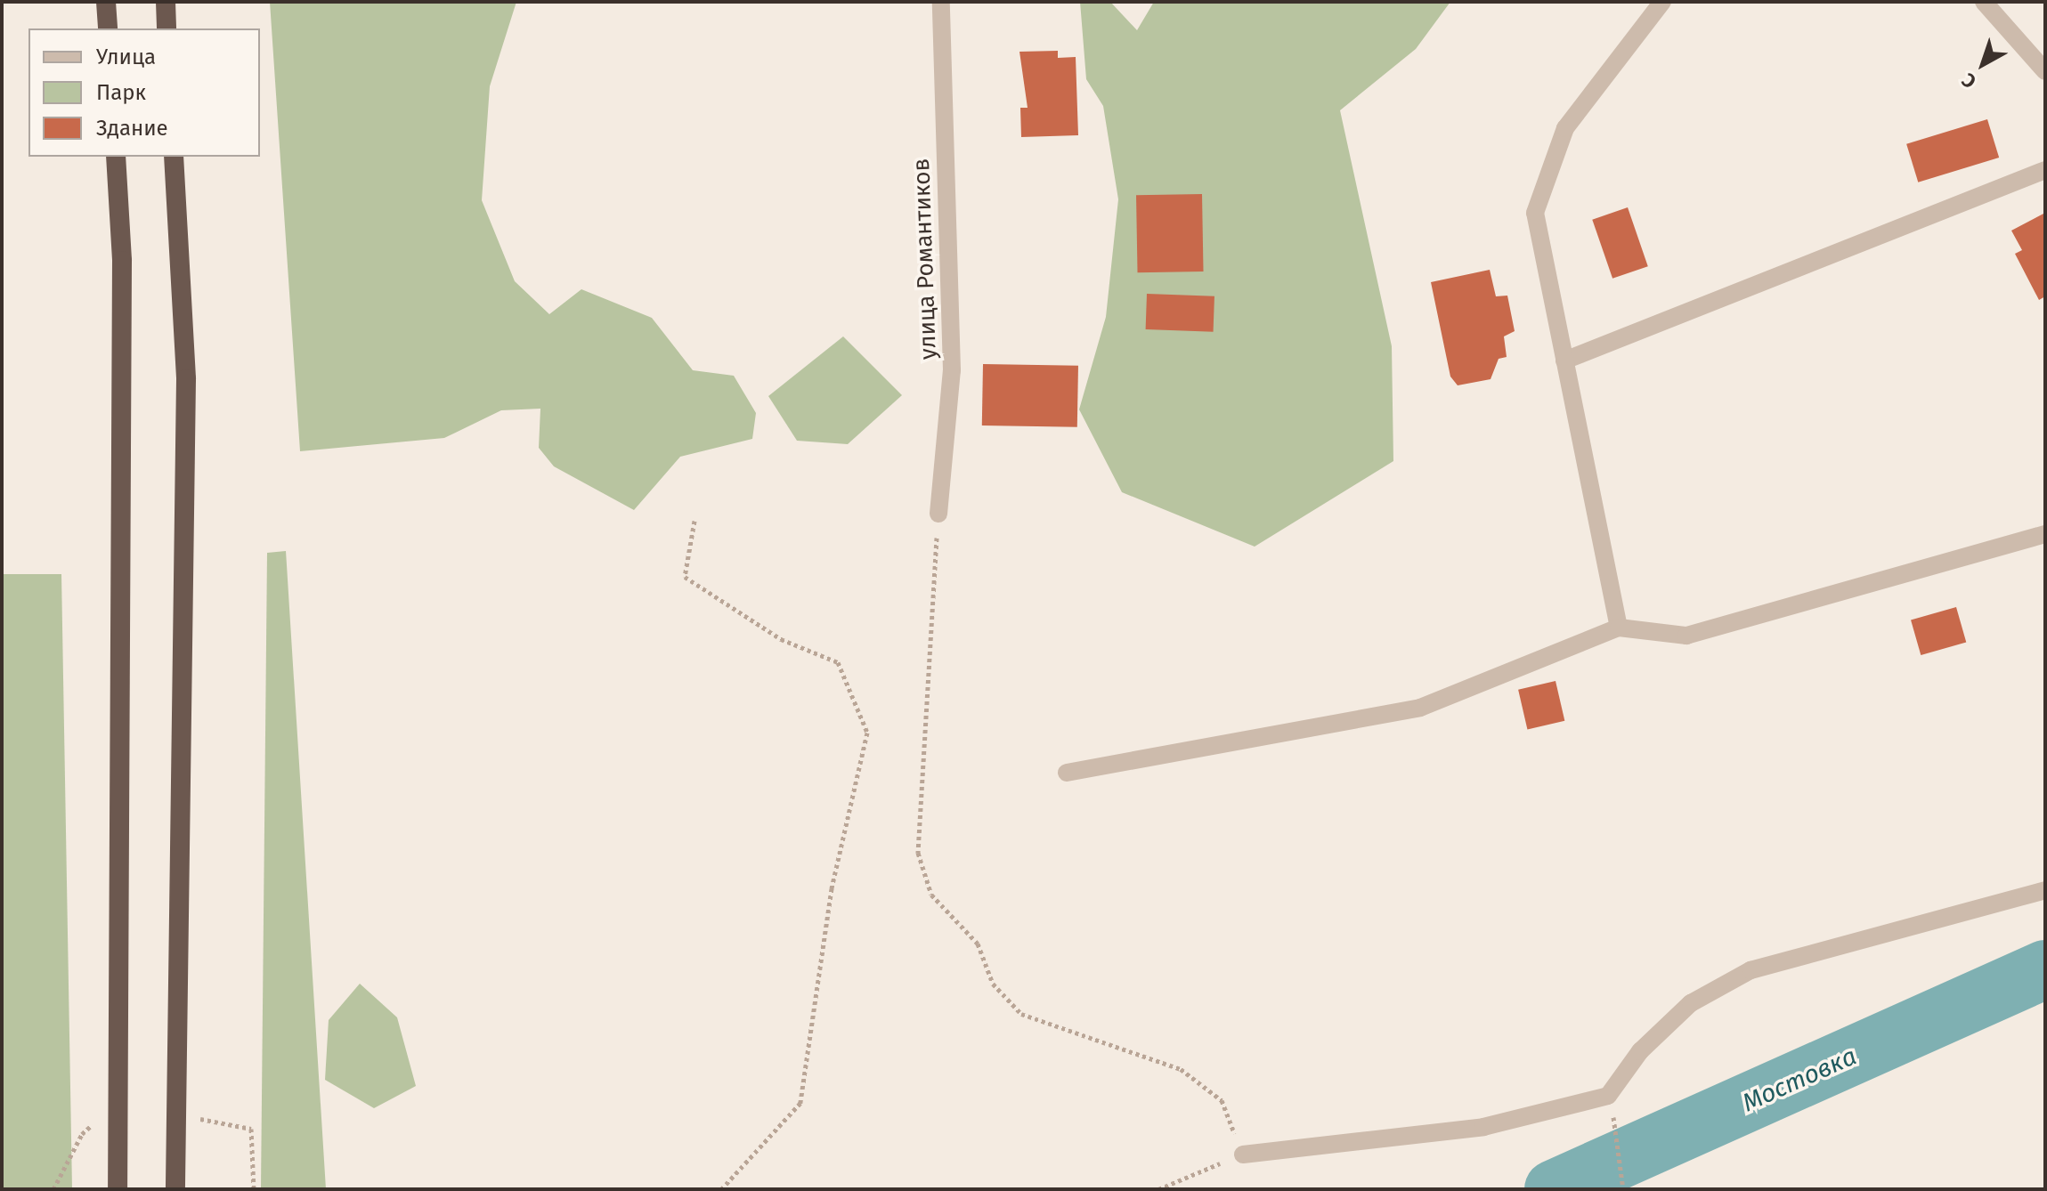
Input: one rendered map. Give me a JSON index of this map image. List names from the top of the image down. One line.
{"streets":{"street":["улица Романтиков"]},"water":["Мостовка"],"legend":["Улица","Парк","Здание"],"north":"bottom left"}
